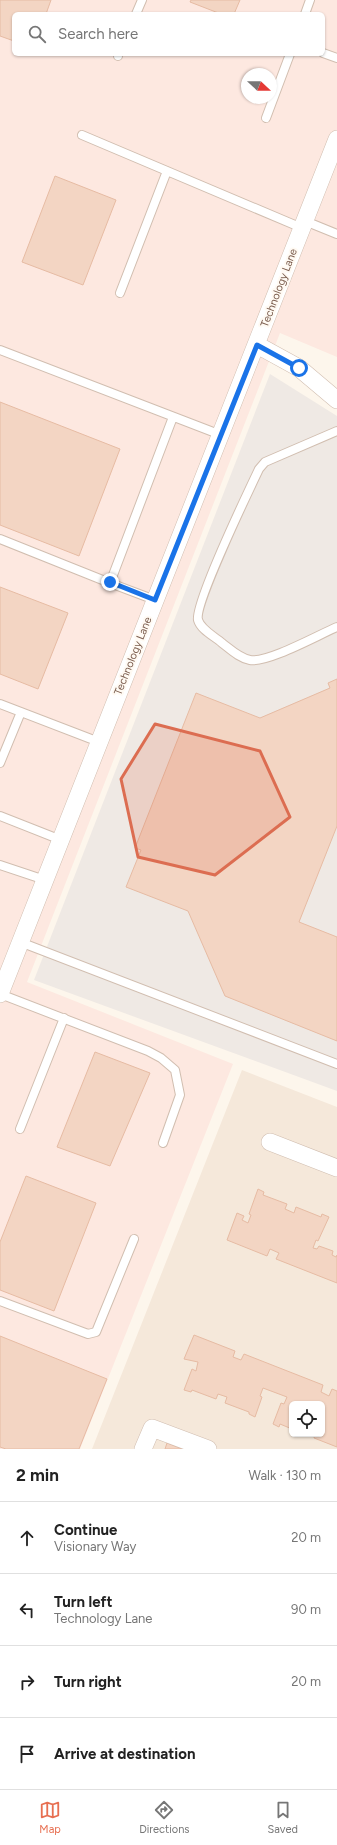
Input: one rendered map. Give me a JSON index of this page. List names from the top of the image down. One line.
{"streets":{"street":["Technology Lane"]},"north":"right","page":{"search":"Search here","heading":["2 min","Walk · 130 m"],"list":[["Continue","Visionary Way","20 m"],["Turn left","Technology Lane","90 m"],["Turn right","20 m"],"Arrive at destination"],"nav":["Map","Directions","Saved"]}}
